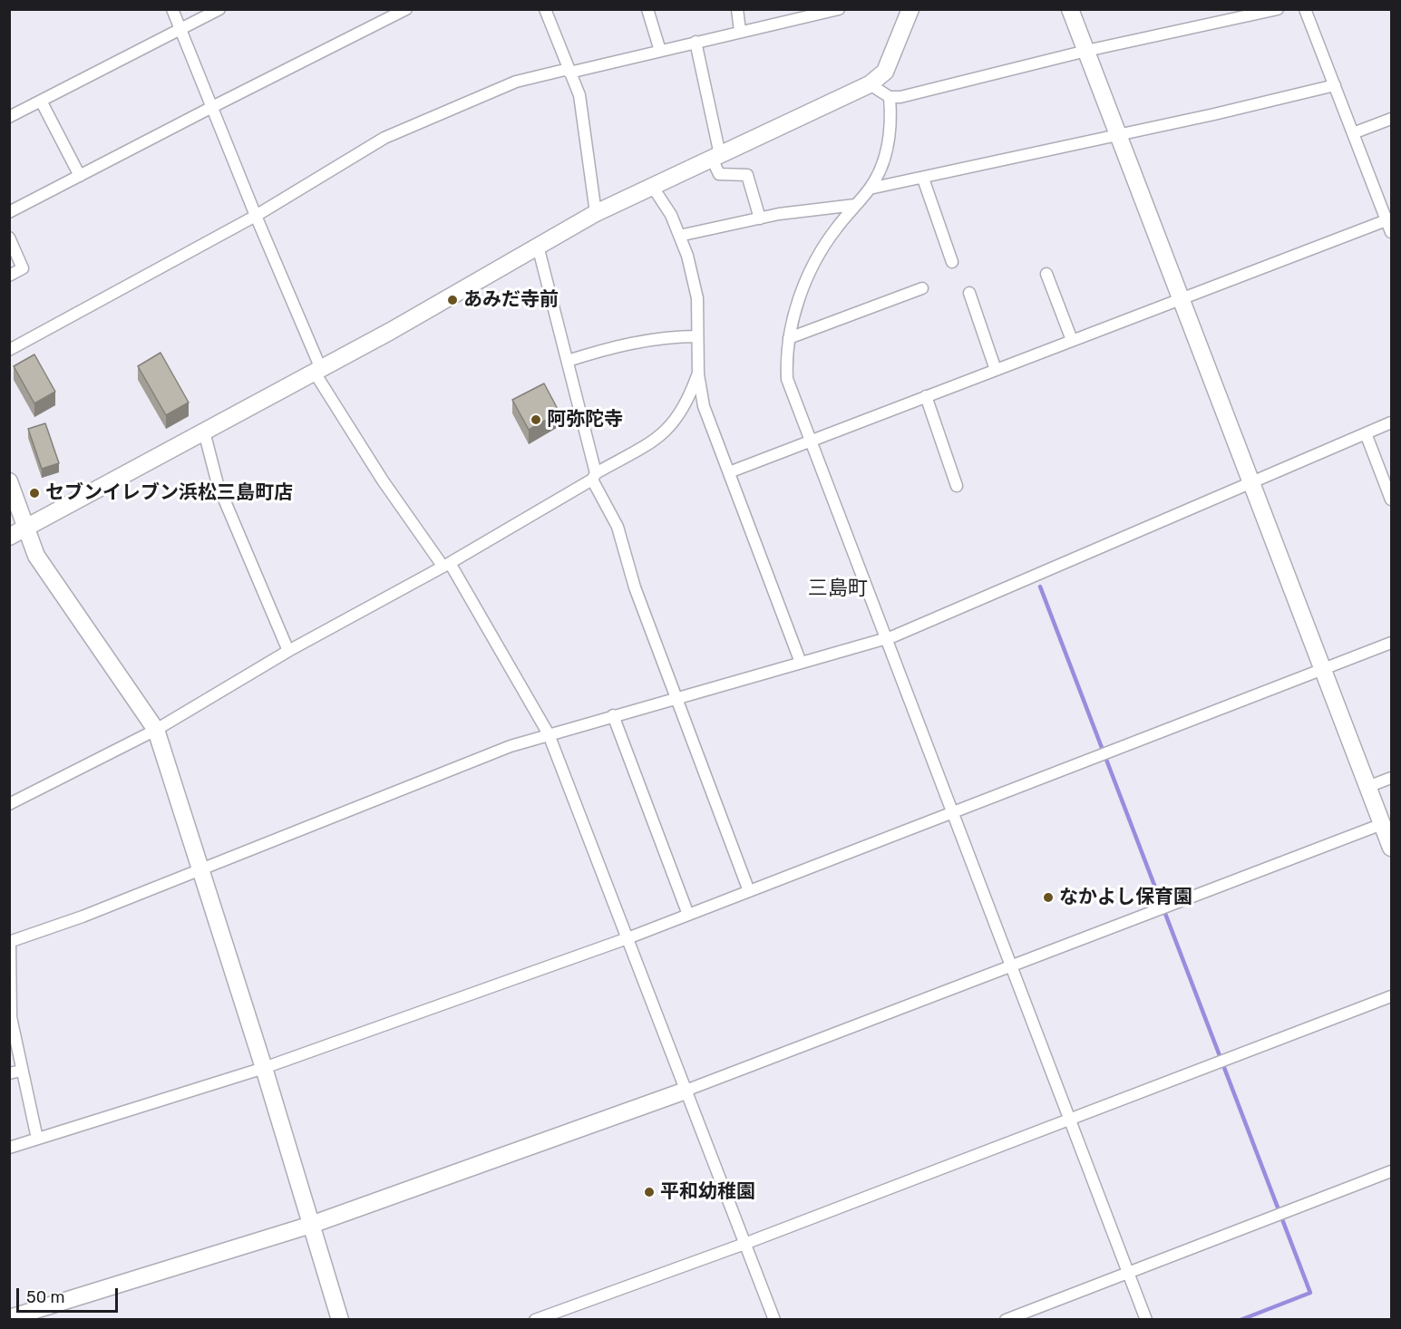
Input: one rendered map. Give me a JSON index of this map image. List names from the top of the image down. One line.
{"districts":["三島町"],"places":["あみだ寺前","阿弥陀寺","セブンイレブン浜松三島町店","なかよし保育園","平和幼稚園"],"scale_bar":"50 m"}
